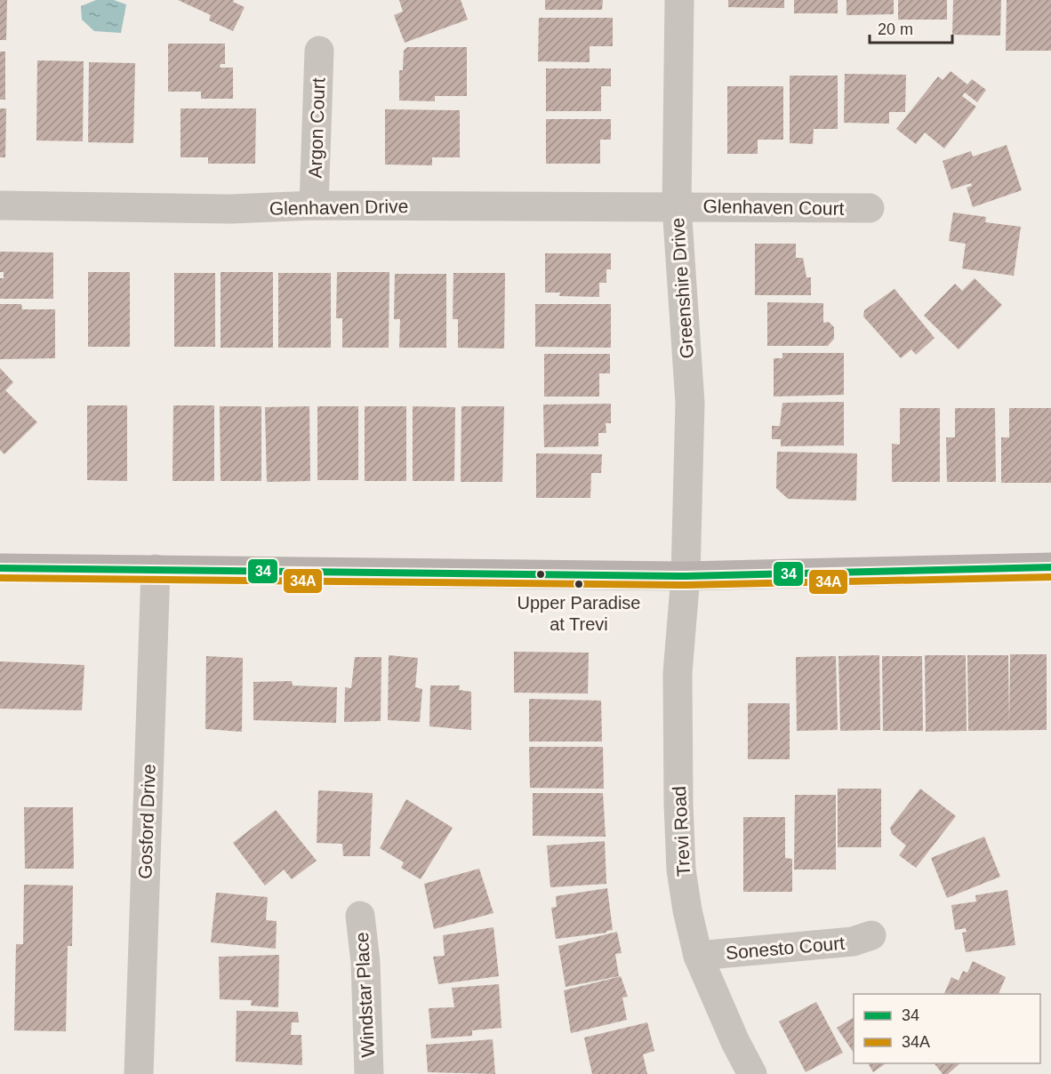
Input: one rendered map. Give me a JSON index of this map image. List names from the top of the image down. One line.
{"streets":{"street":["Argon Court","Glenhaven Drive","Glenhaven Court","Greenshire Drive","Gosford Drive","Trevi Road","Sonesto Court","Windstar Place"]},"crossings":[["Argon Court","Glenhaven Drive"],["Glenhaven Drive","Glenhaven Court"],["Glenhaven Drive","Greenshire Drive"],["Glenhaven Court","Greenshire Drive"],["Greenshire Drive","Trevi Road"],["Trevi Road","Sonesto Court"]],"places":["Upper Paradise at Trevi"],"lines":["transit line 34","transit line 34A"],"legend":["34","34A"],"scale_bar":"20 m"}
